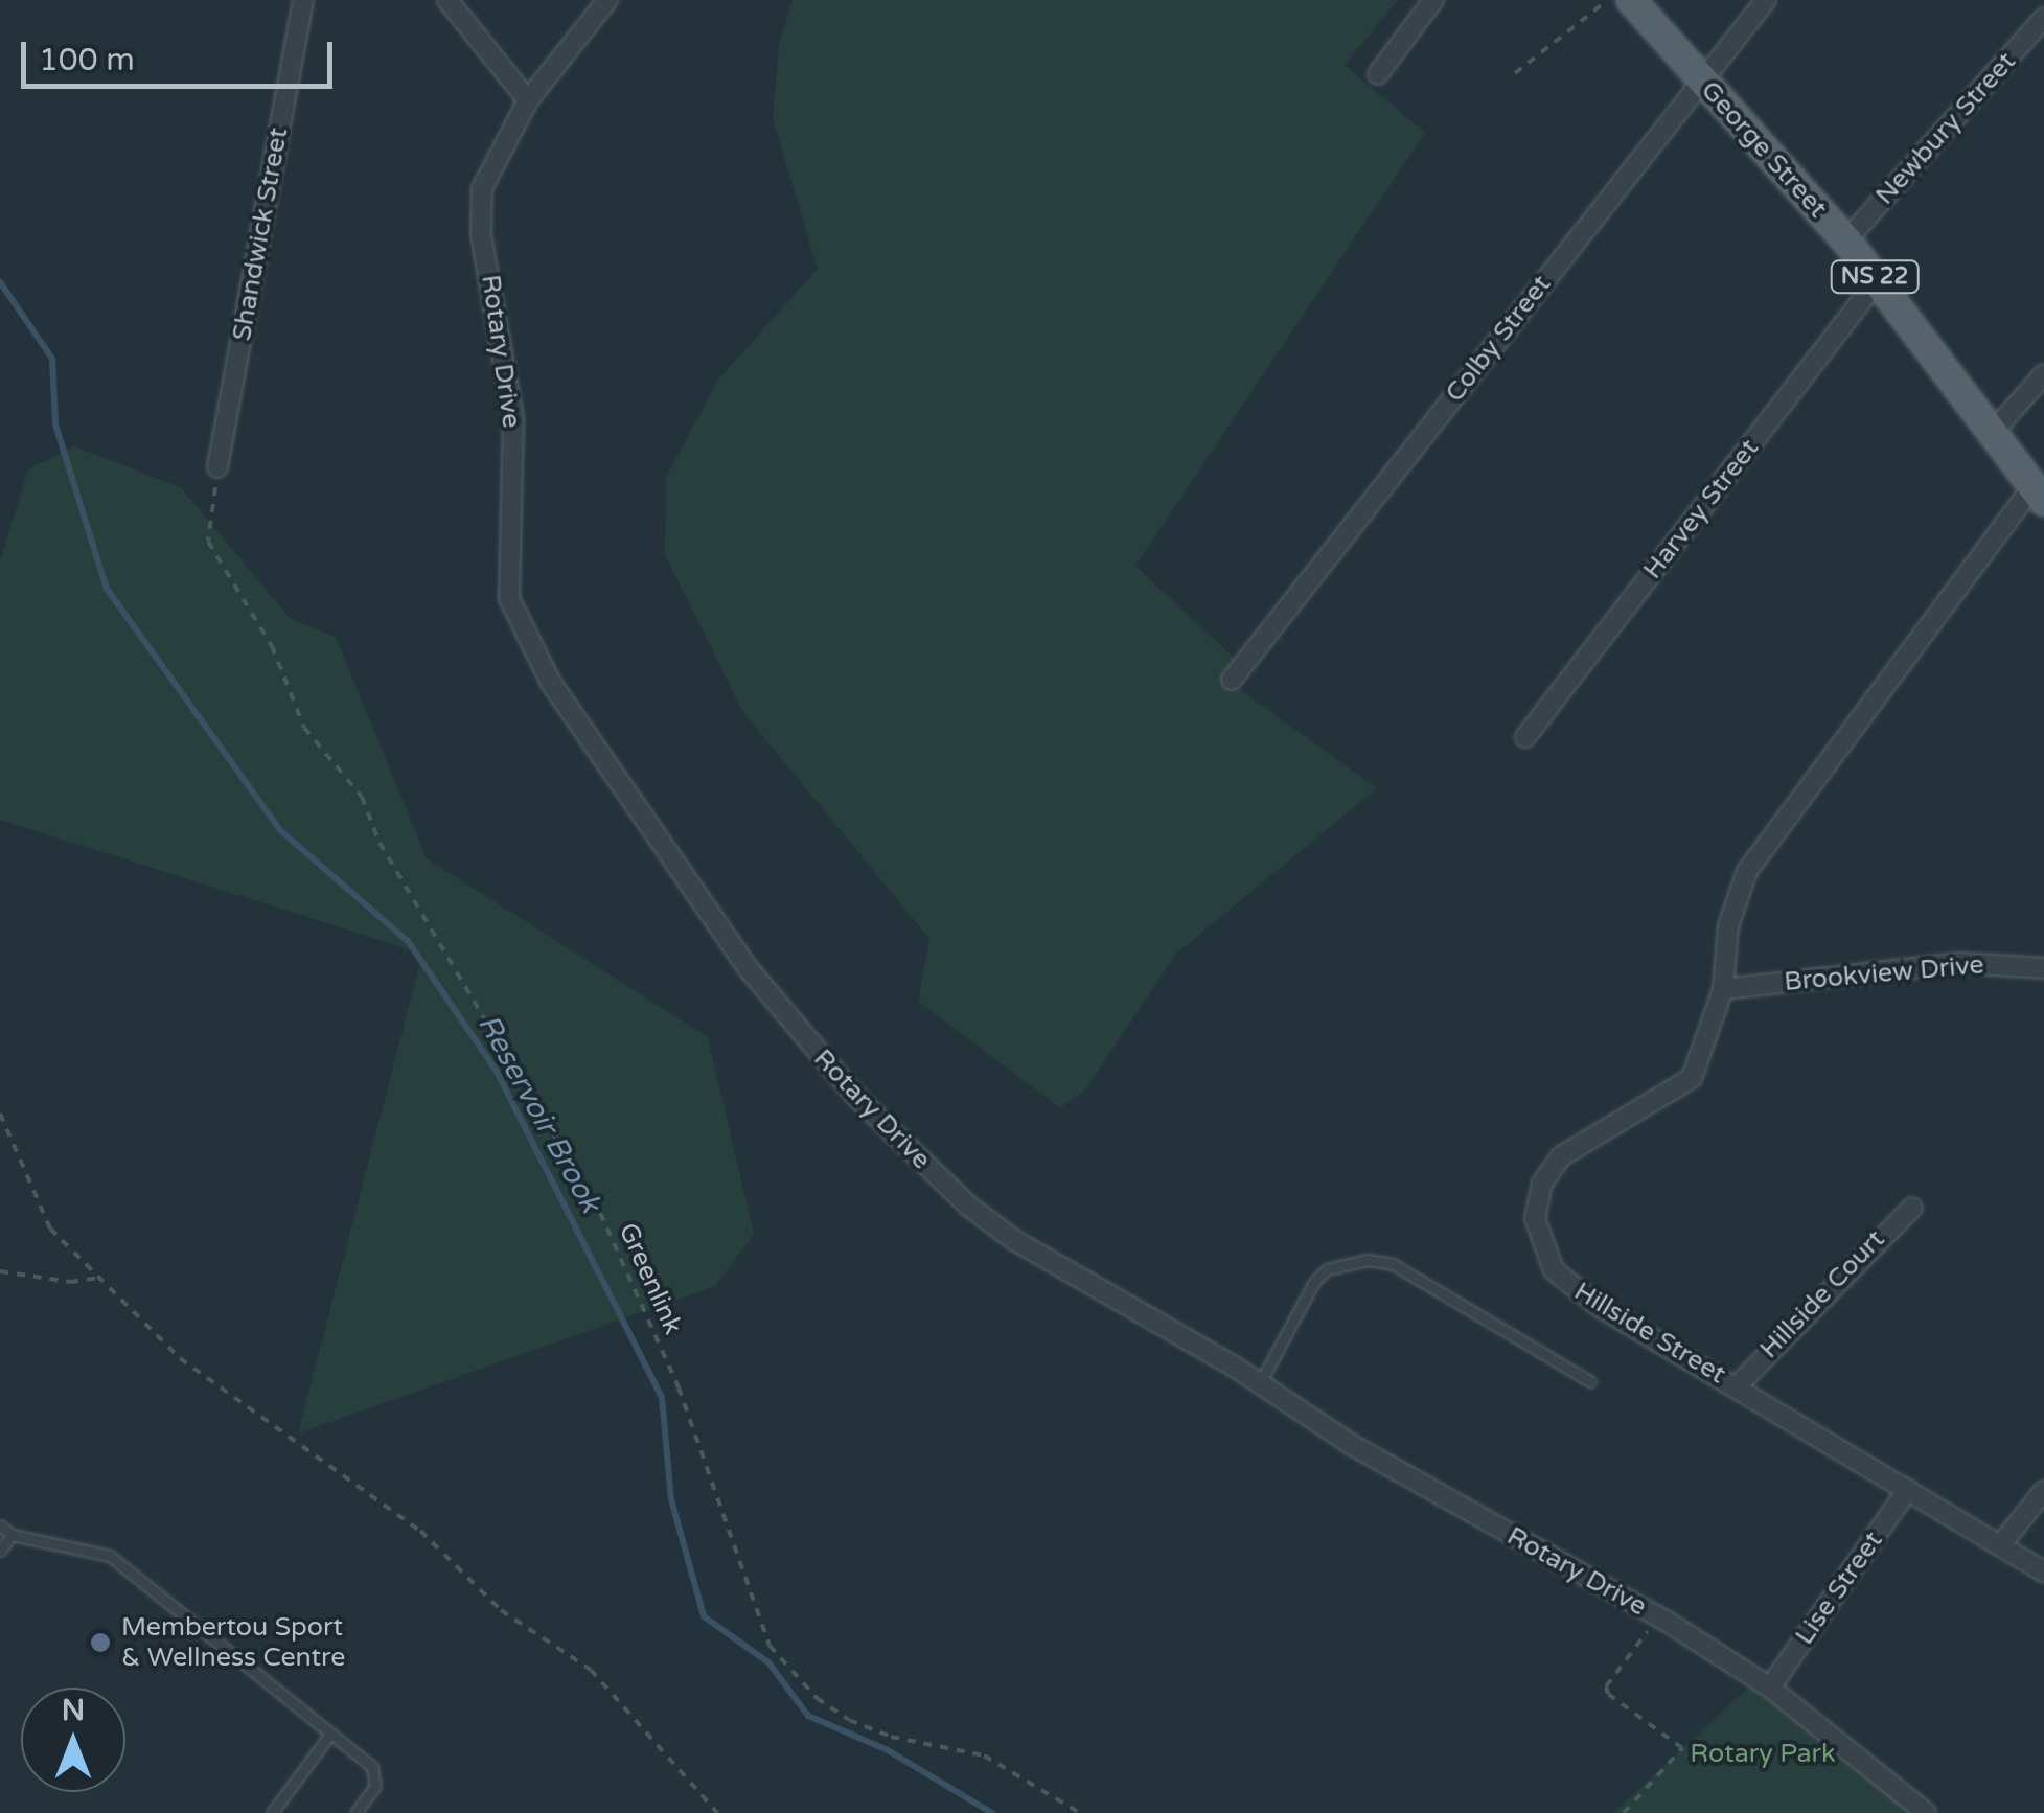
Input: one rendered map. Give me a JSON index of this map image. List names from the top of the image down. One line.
{"streets":{"main road":["George Street","NS 22"],"street":["Newbury Street","Shandwick Street","Colby Street","Rotary Drive","Harvey Street","Brookview Drive","Hillside Court","Hillside Street","Lise Street"],"path":["Greenlink"]},"crossings":[["Newbury Street","George Street"],["George Street","Colby Street"],["George Street","Harvey Street"],["George Street","Hillside Street"],["Shandwick Street","Greenlink"],["Rotary Drive","Lise Street"],["Brookview Drive","Hillside Street"],["Hillside Court","Hillside Street"],["Hillside Street","Lise Street"]],"water":["Reservoir Brook"],"parks":["Rotary Park"],"places":["Membertou Sport & Wellness Centre"],"scale_bar":"100 m","north":"top"}
